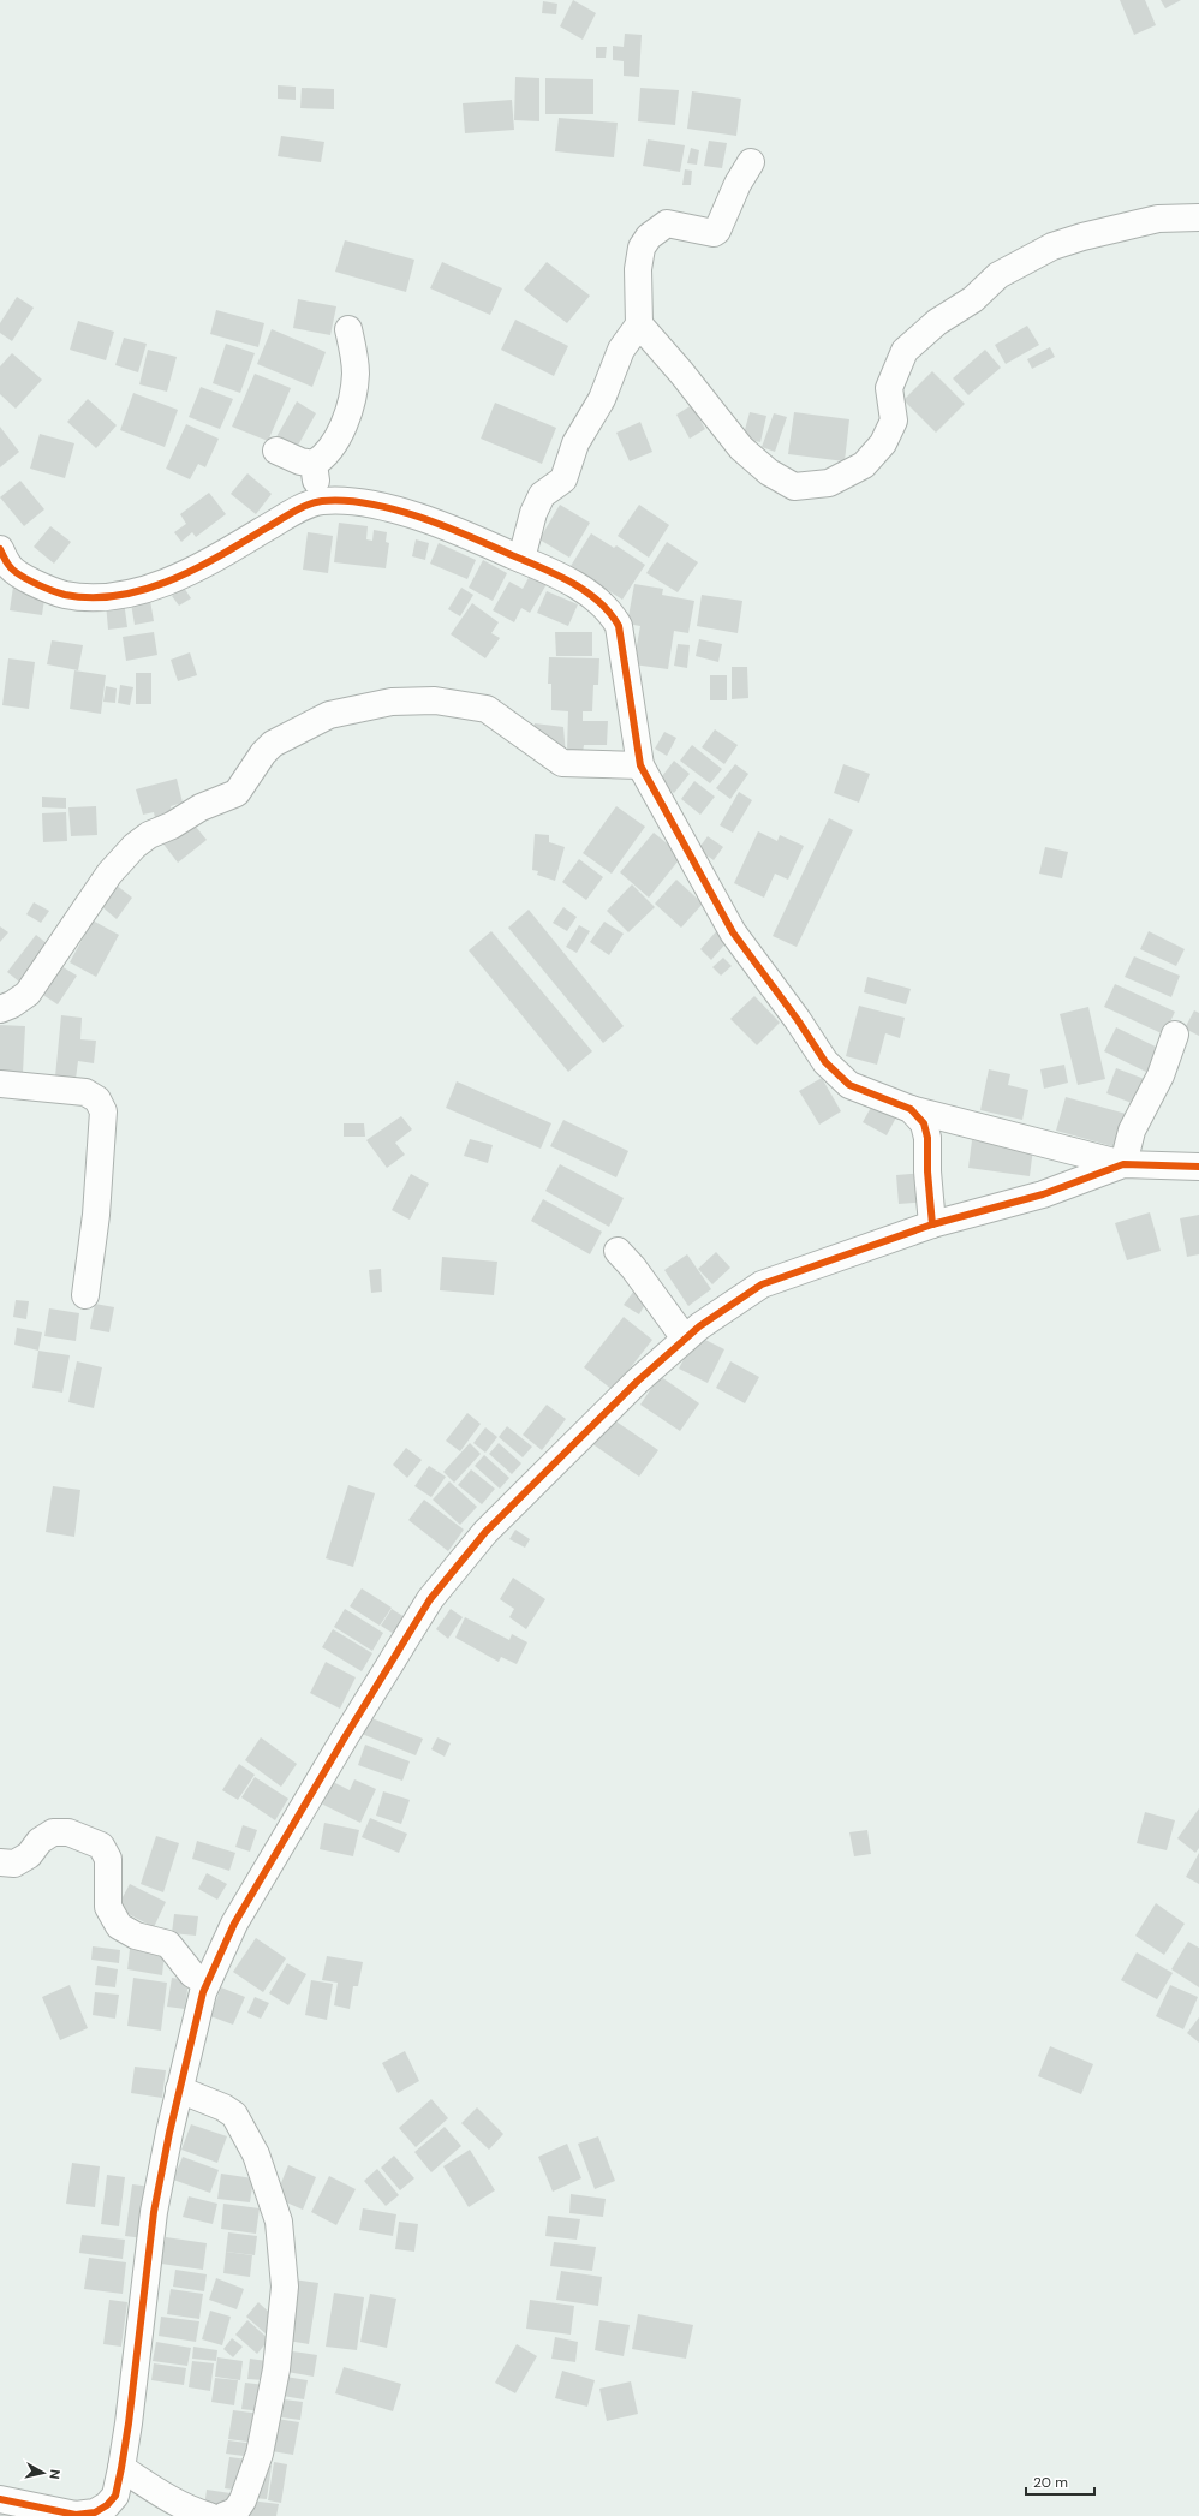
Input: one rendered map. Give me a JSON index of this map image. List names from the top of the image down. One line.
{"scale_bar":"20 m","north":"right"}
